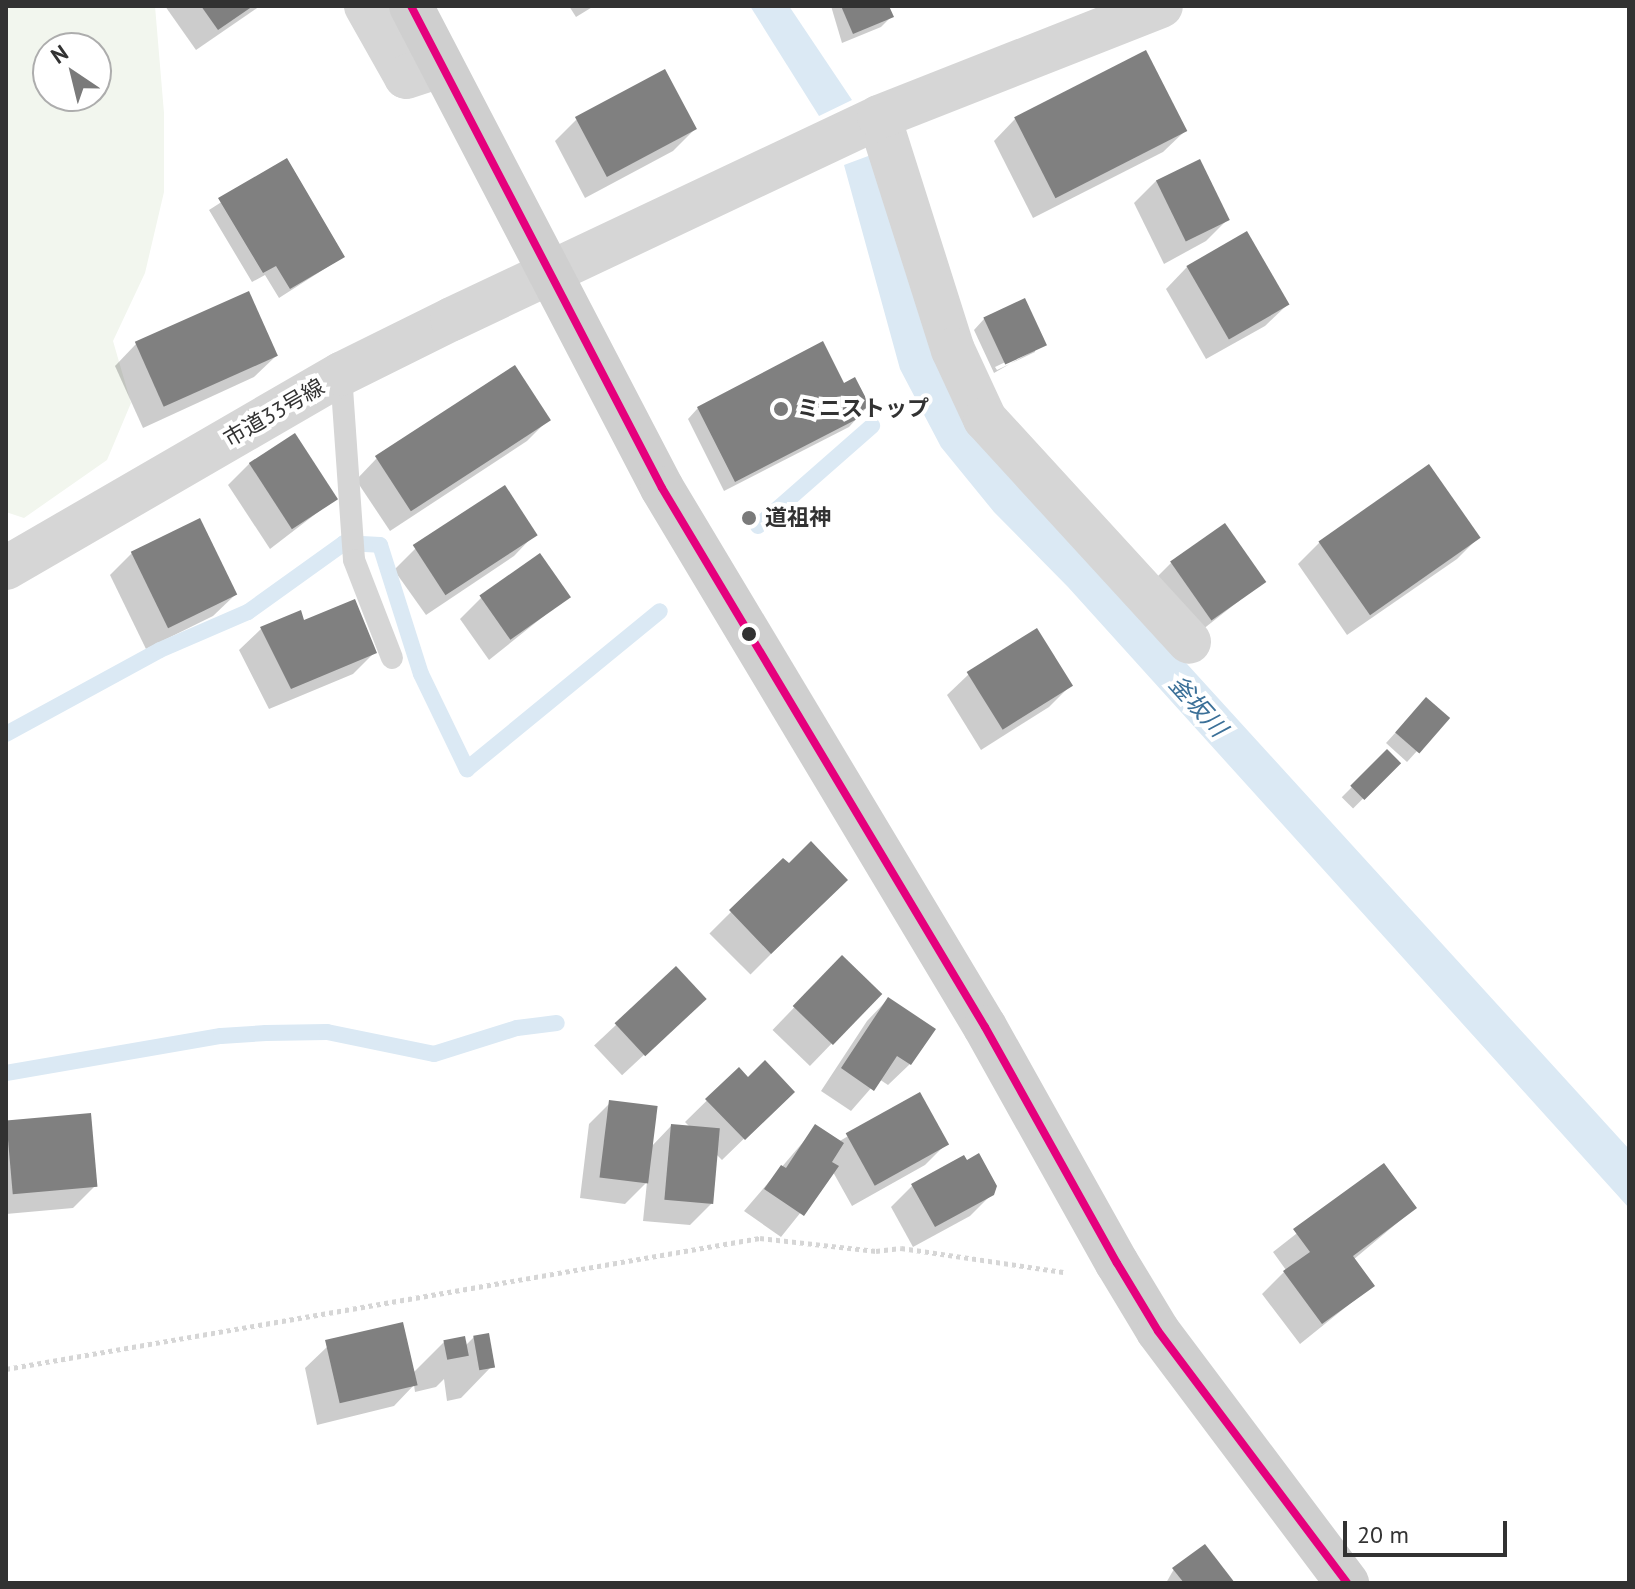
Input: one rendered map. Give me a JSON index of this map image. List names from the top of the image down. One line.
{"streets":{"street":["市道33号線"]},"water":["釜坂川"],"places":["ミニストップ","道祖神"],"scale_bar":"20 m","north":"top left"}
